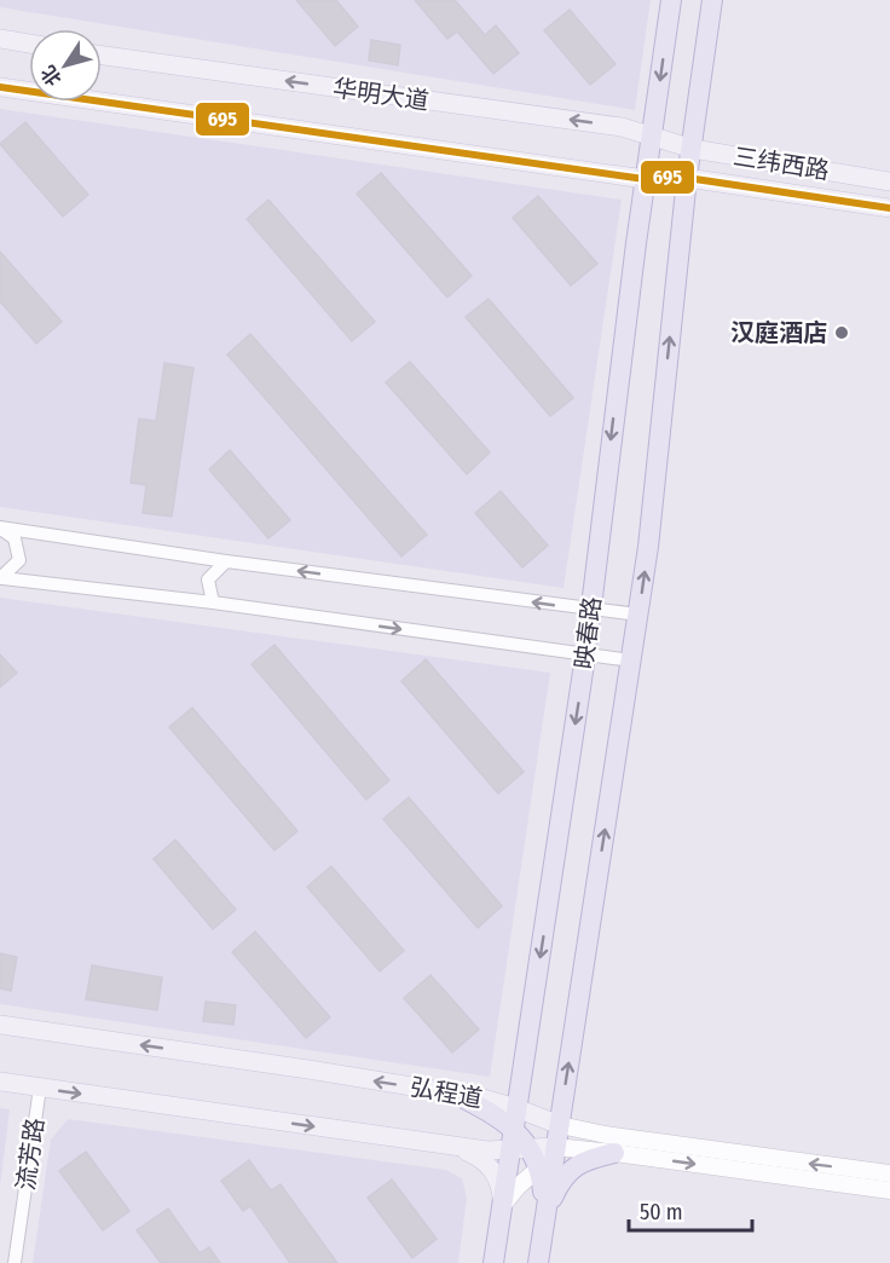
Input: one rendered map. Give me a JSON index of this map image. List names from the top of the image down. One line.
{"streets":{"main road":["华明大道","三纬西路","映春路","弘程道"],"street":["流芳路"]},"crossings":[["华明大道","三纬西路"],["华明大道","映春路"],["三纬西路","映春路"],["映春路","弘程道"]],"places":["汉庭酒店"],"lines":["transit line 695"],"scale_bar":"50 m","north":"bottom left"}
